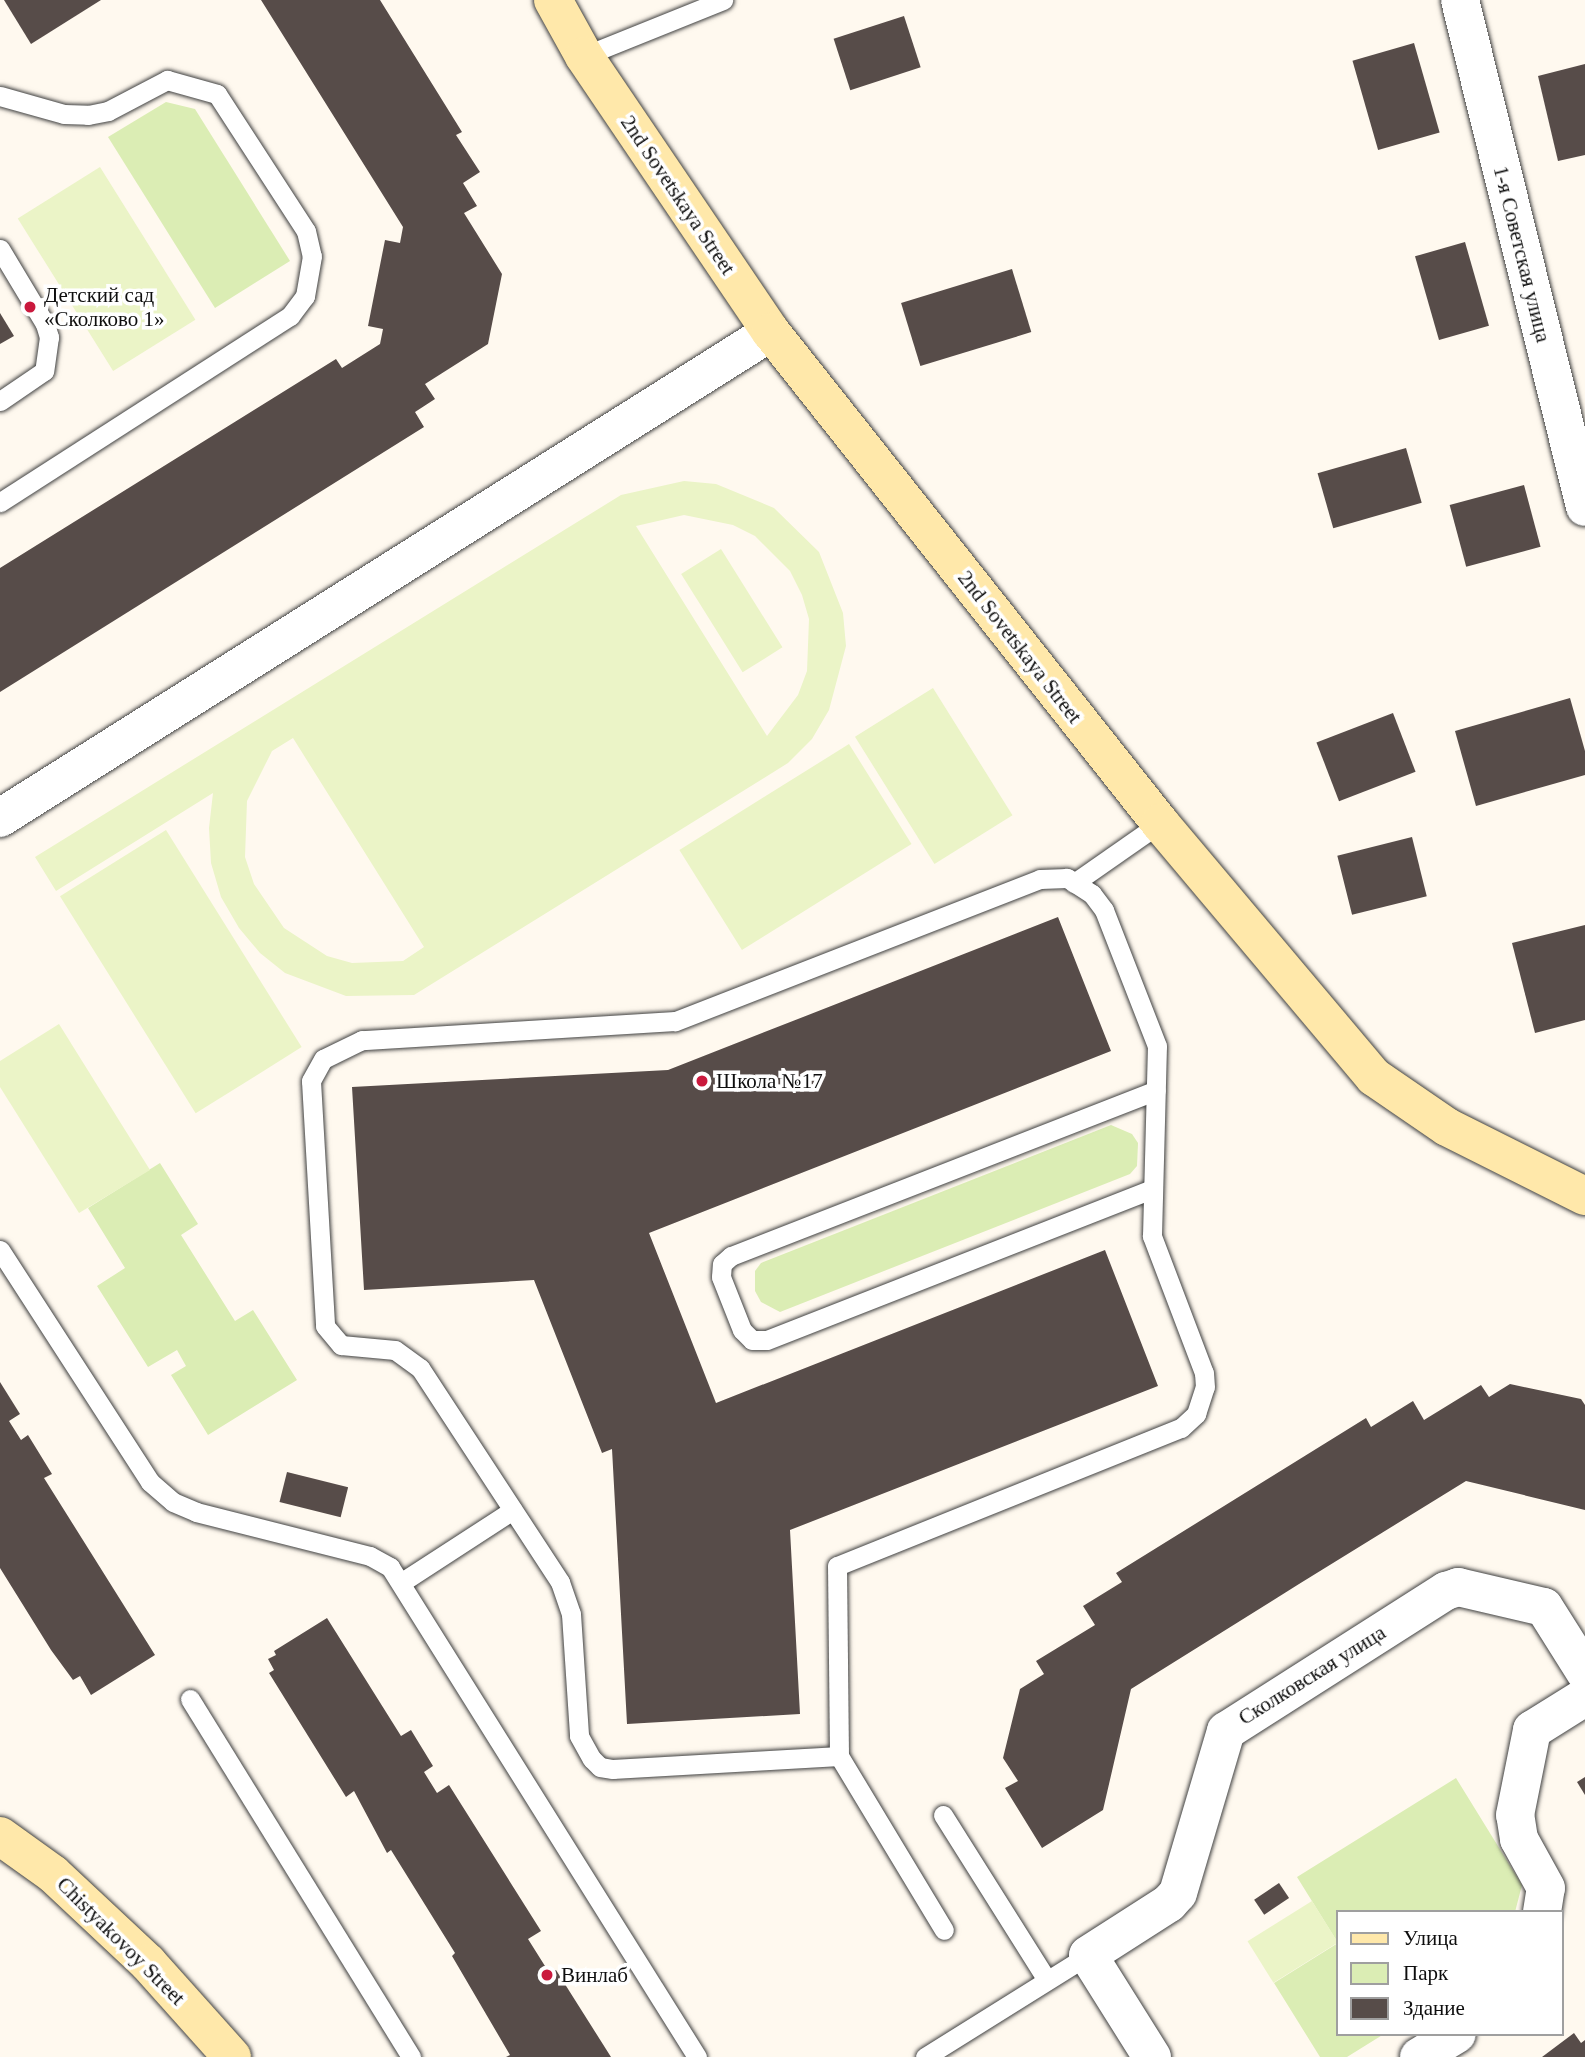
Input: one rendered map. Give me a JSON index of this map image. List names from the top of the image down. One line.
{"streets":{"street":["2nd Sovetskaya Street","1-я Советская улица","Сколковская улица","Chistyakovoy Street"]},"places":["Детский сад «Сколково 1»","Школа №17","Винлаб"],"legend":["Улица","Парк","Здание"]}
